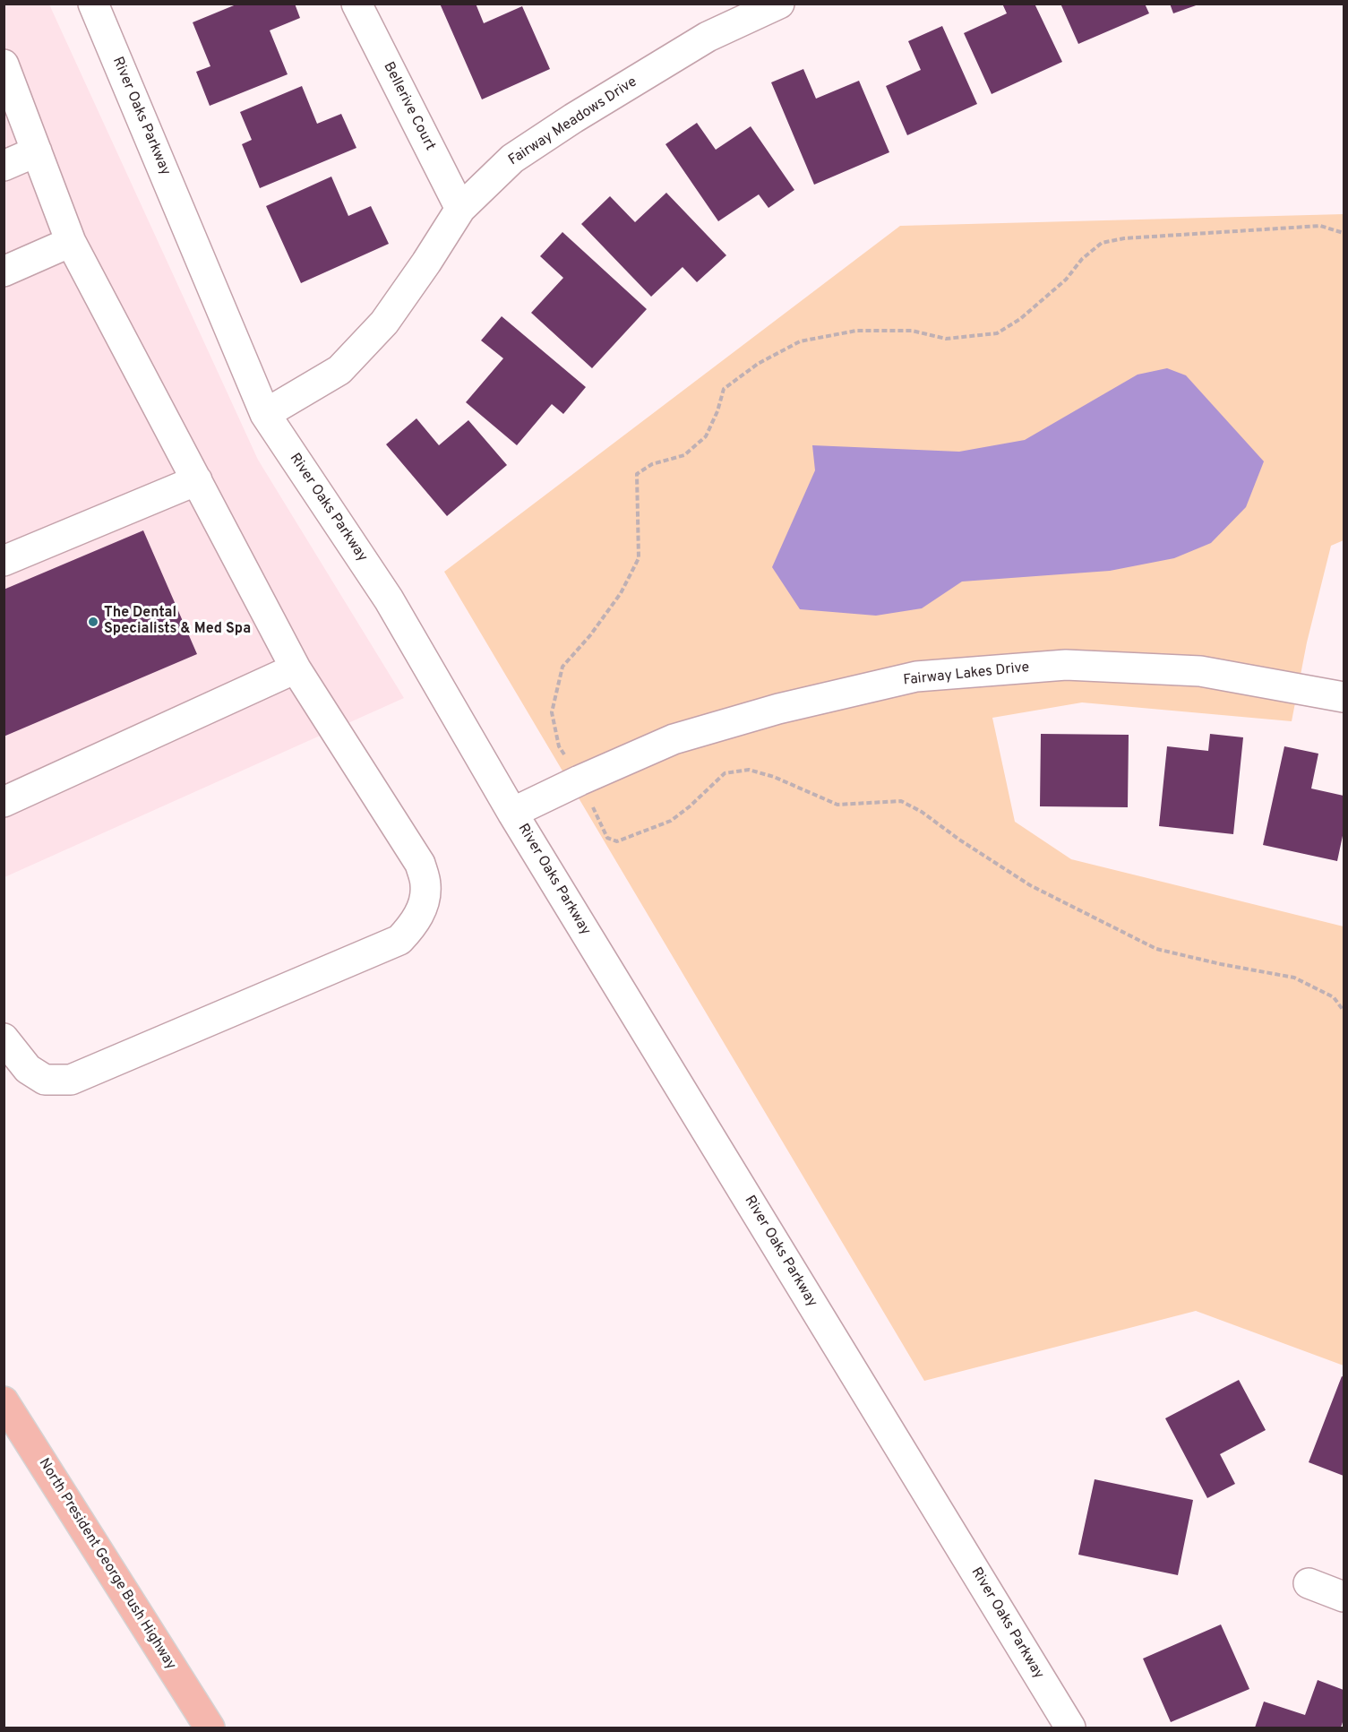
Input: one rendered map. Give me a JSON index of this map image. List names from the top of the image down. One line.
{"streets":{"main road":["North President George Bush Highway"],"street":["Bellerive Court","River Oaks Parkway","Fairway Meadows Drive","Fairway Lakes Drive"]},"crossings":[["Bellerive Court","Fairway Meadows Drive"],["River Oaks Parkway","Fairway Meadows Drive"],["River Oaks Parkway","Fairway Lakes Drive"]],"places":["The Dental Specialists & Med Spa"]}
